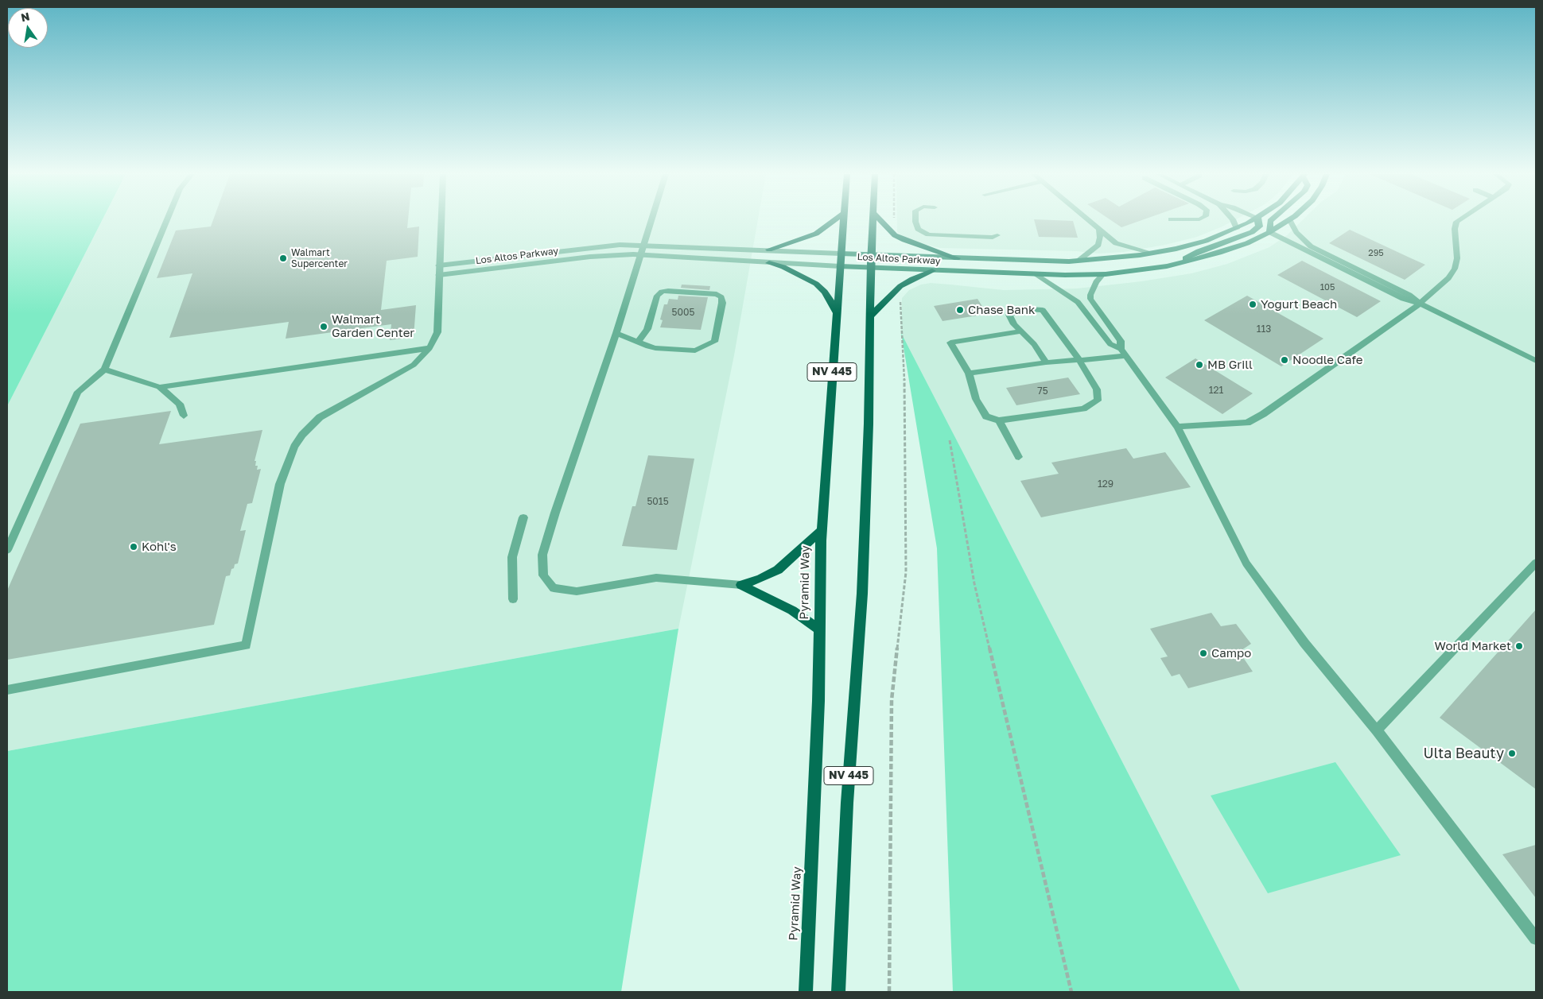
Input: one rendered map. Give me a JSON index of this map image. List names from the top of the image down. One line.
{"streets":{"main road":["Los Altos Parkway","NV 445","Pyramid Way"]},"crossings":[["Los Altos Parkway","NV 445"],["Los Altos Parkway","Pyramid Way"]],"places":["Walmart Supercenter","Yogurt Beach","Chase Bank","Walmart Garden Center","Noodle Cafe","MB Grill","Kohl's","World Market","Campo","Ulta Beauty"],"house_numbers":["295","105","5005","113","121","75","129","5015"],"north":"top"}
